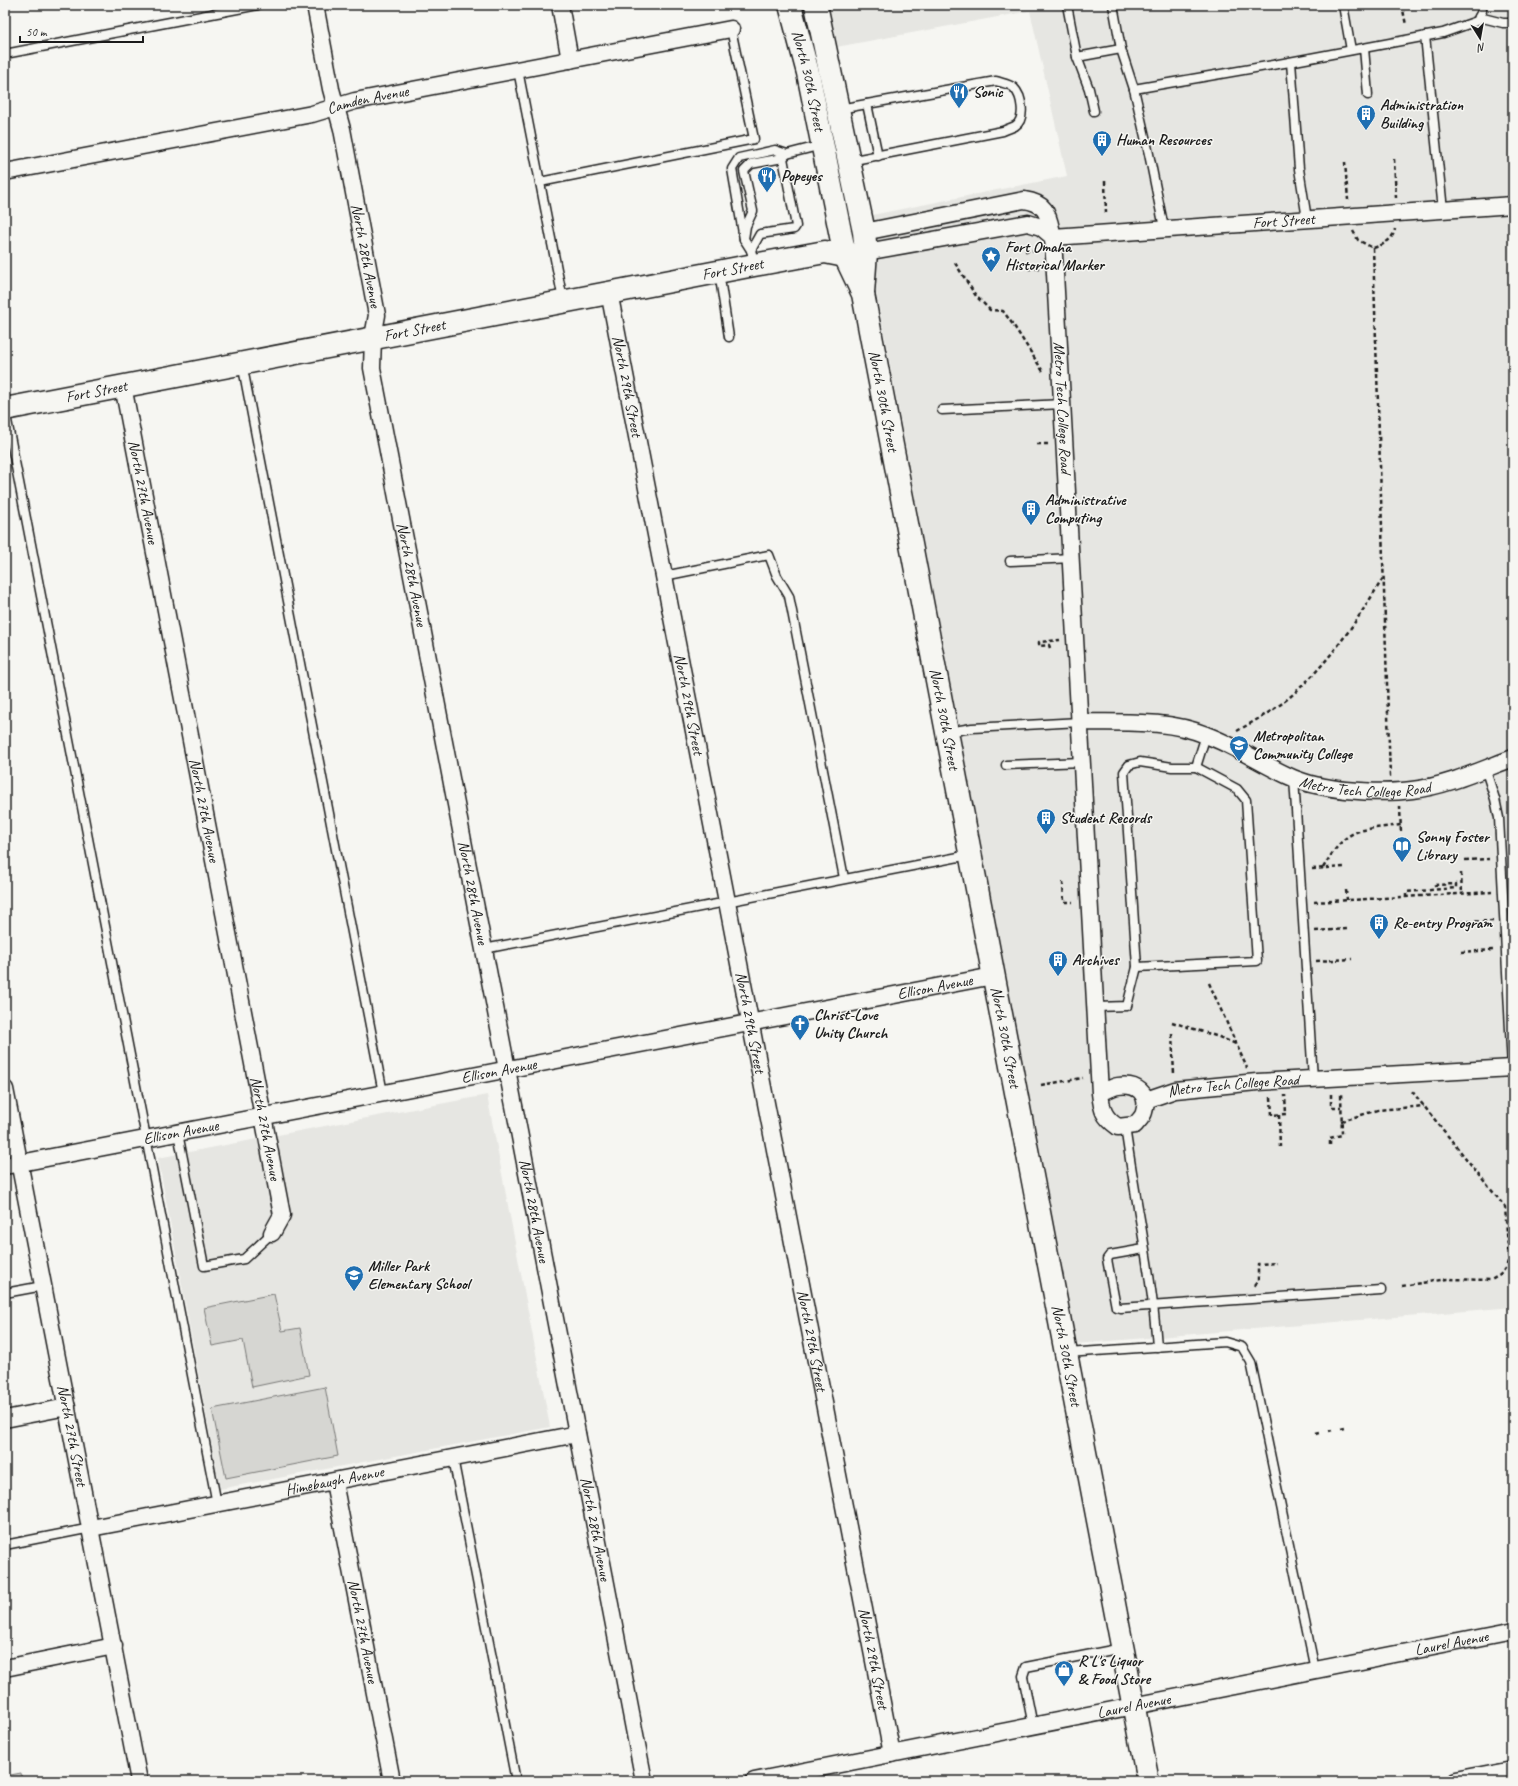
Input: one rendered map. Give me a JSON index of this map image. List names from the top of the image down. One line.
{"streets":{"main road":["North 30th Street","Fort Street"],"street":["Camden Avenue","North 28th Avenue","North 29th Street","Metro Tech College Road","North 27th Avenue","Ellison Avenue","North 27th Street","Himebaugh Avenue","Laurel Avenue"]},"crossings":[["North 30th Street","Fort Street"],["North 30th Street","Ellison Avenue"],["North 30th Street","Laurel Avenue"],["Camden Avenue","North 28th Avenue"],["Fort Street","North 28th Avenue"],["Fort Street","North 29th Street"],["Fort Street","Metro Tech College Road"],["Fort Street","North 27th Avenue"],["North 28th Avenue","Ellison Avenue"],["North 28th Avenue","Himebaugh Avenue"],["North 29th Street","Ellison Avenue"],["North 29th Street","Laurel Avenue"],["North 27th Avenue","Ellison Avenue"],["North 27th Avenue","Himebaugh Avenue"],["Ellison Avenue","North 27th Street"],["North 27th Street","Himebaugh Avenue"]],"places":{"restaurant":["Sonic","Popeyes"],"building":["Administration Building","Human Resources","Administrative Computing","Student Records","Re-entry Program","Archives"],"place":["Fort Omaha Historical Marker"],"school or university":["Metropolitan Community College","Miller Park Elementary School"],"library":["Sonny Foster Library"],"church":["Christ-Love Unity Church"],"shop":["R L's Liquor & Food Store"]},"scale_bar":"50 m","north":"bottom"}
